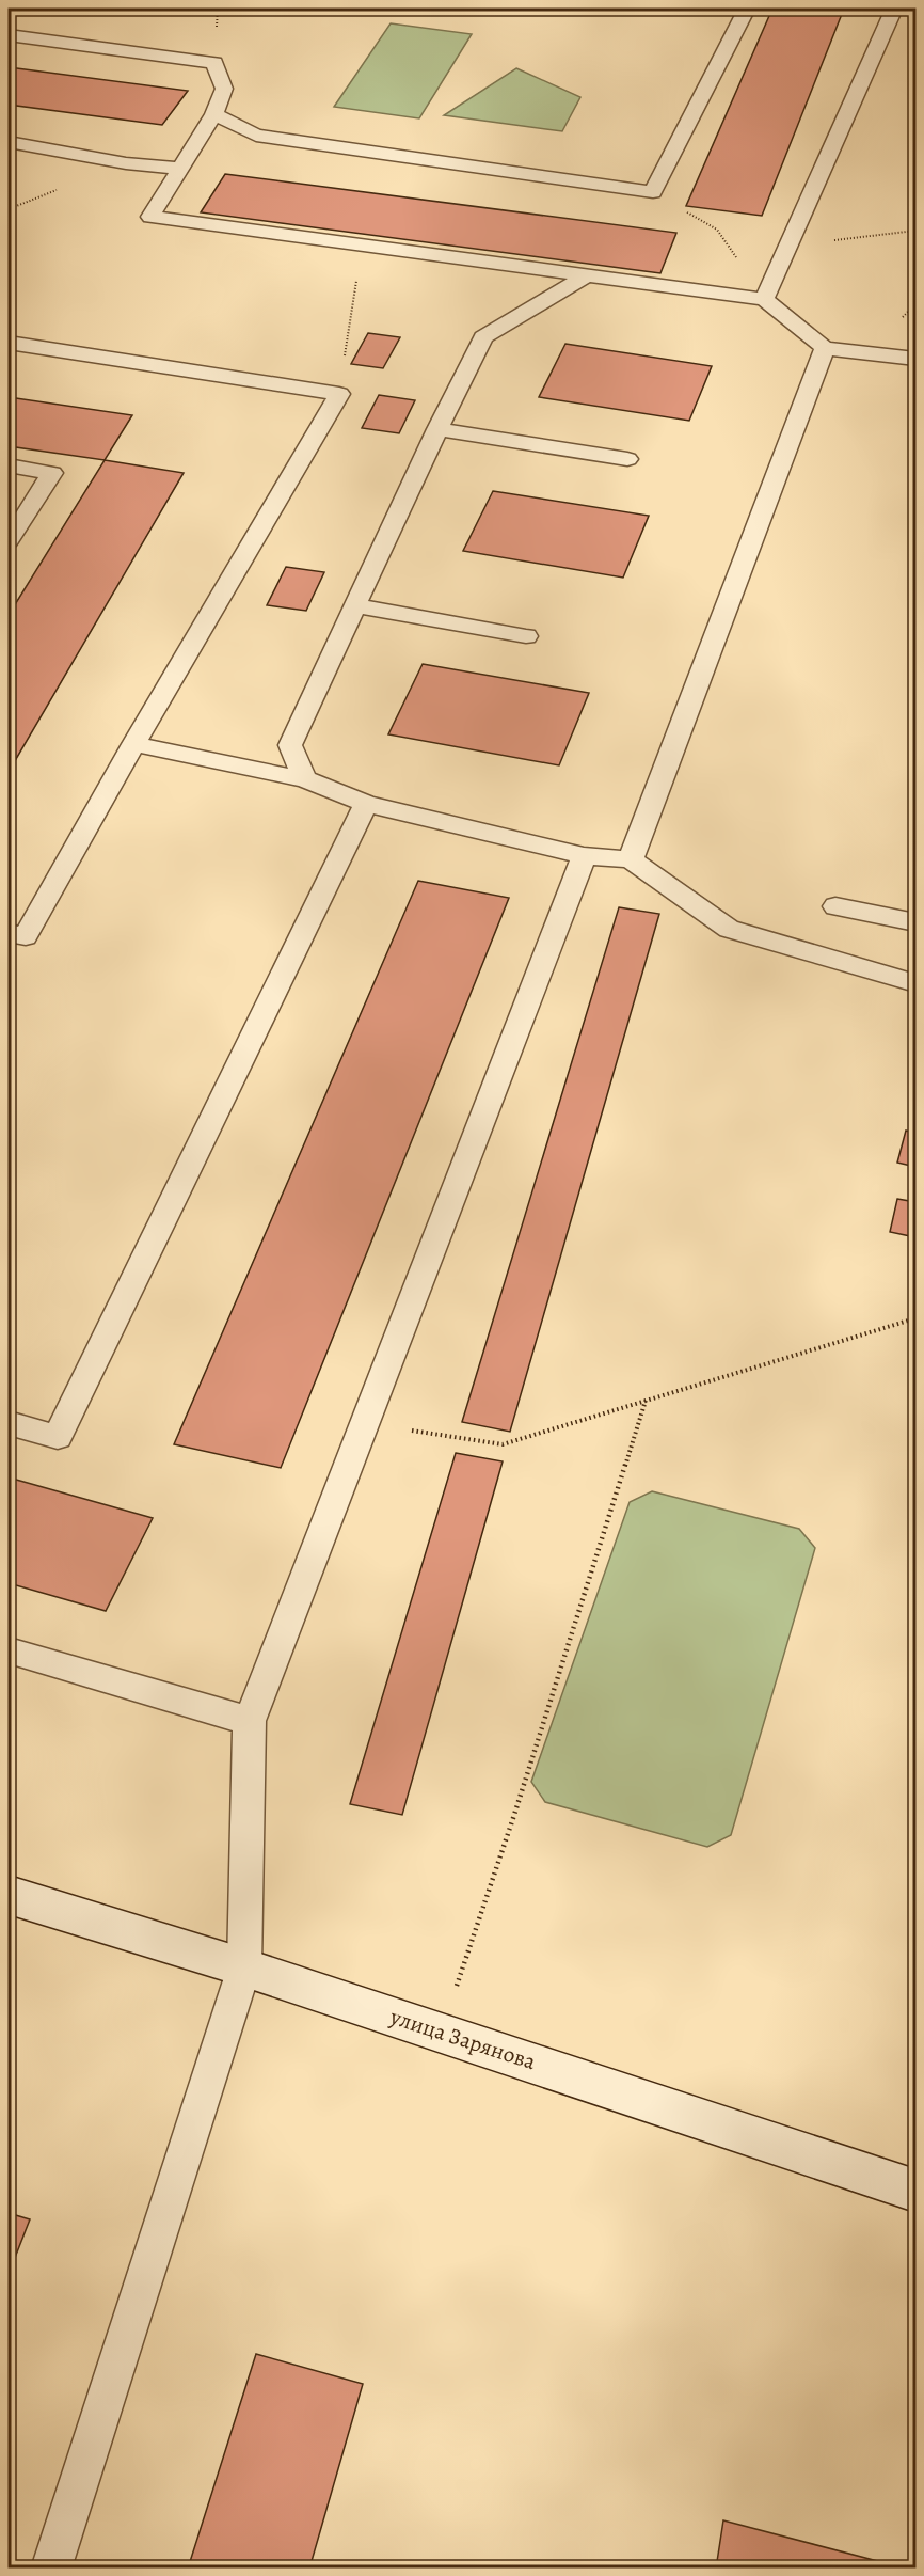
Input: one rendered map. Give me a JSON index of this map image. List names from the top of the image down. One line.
{"streets":{"street":["улица Зарянова"]}}
